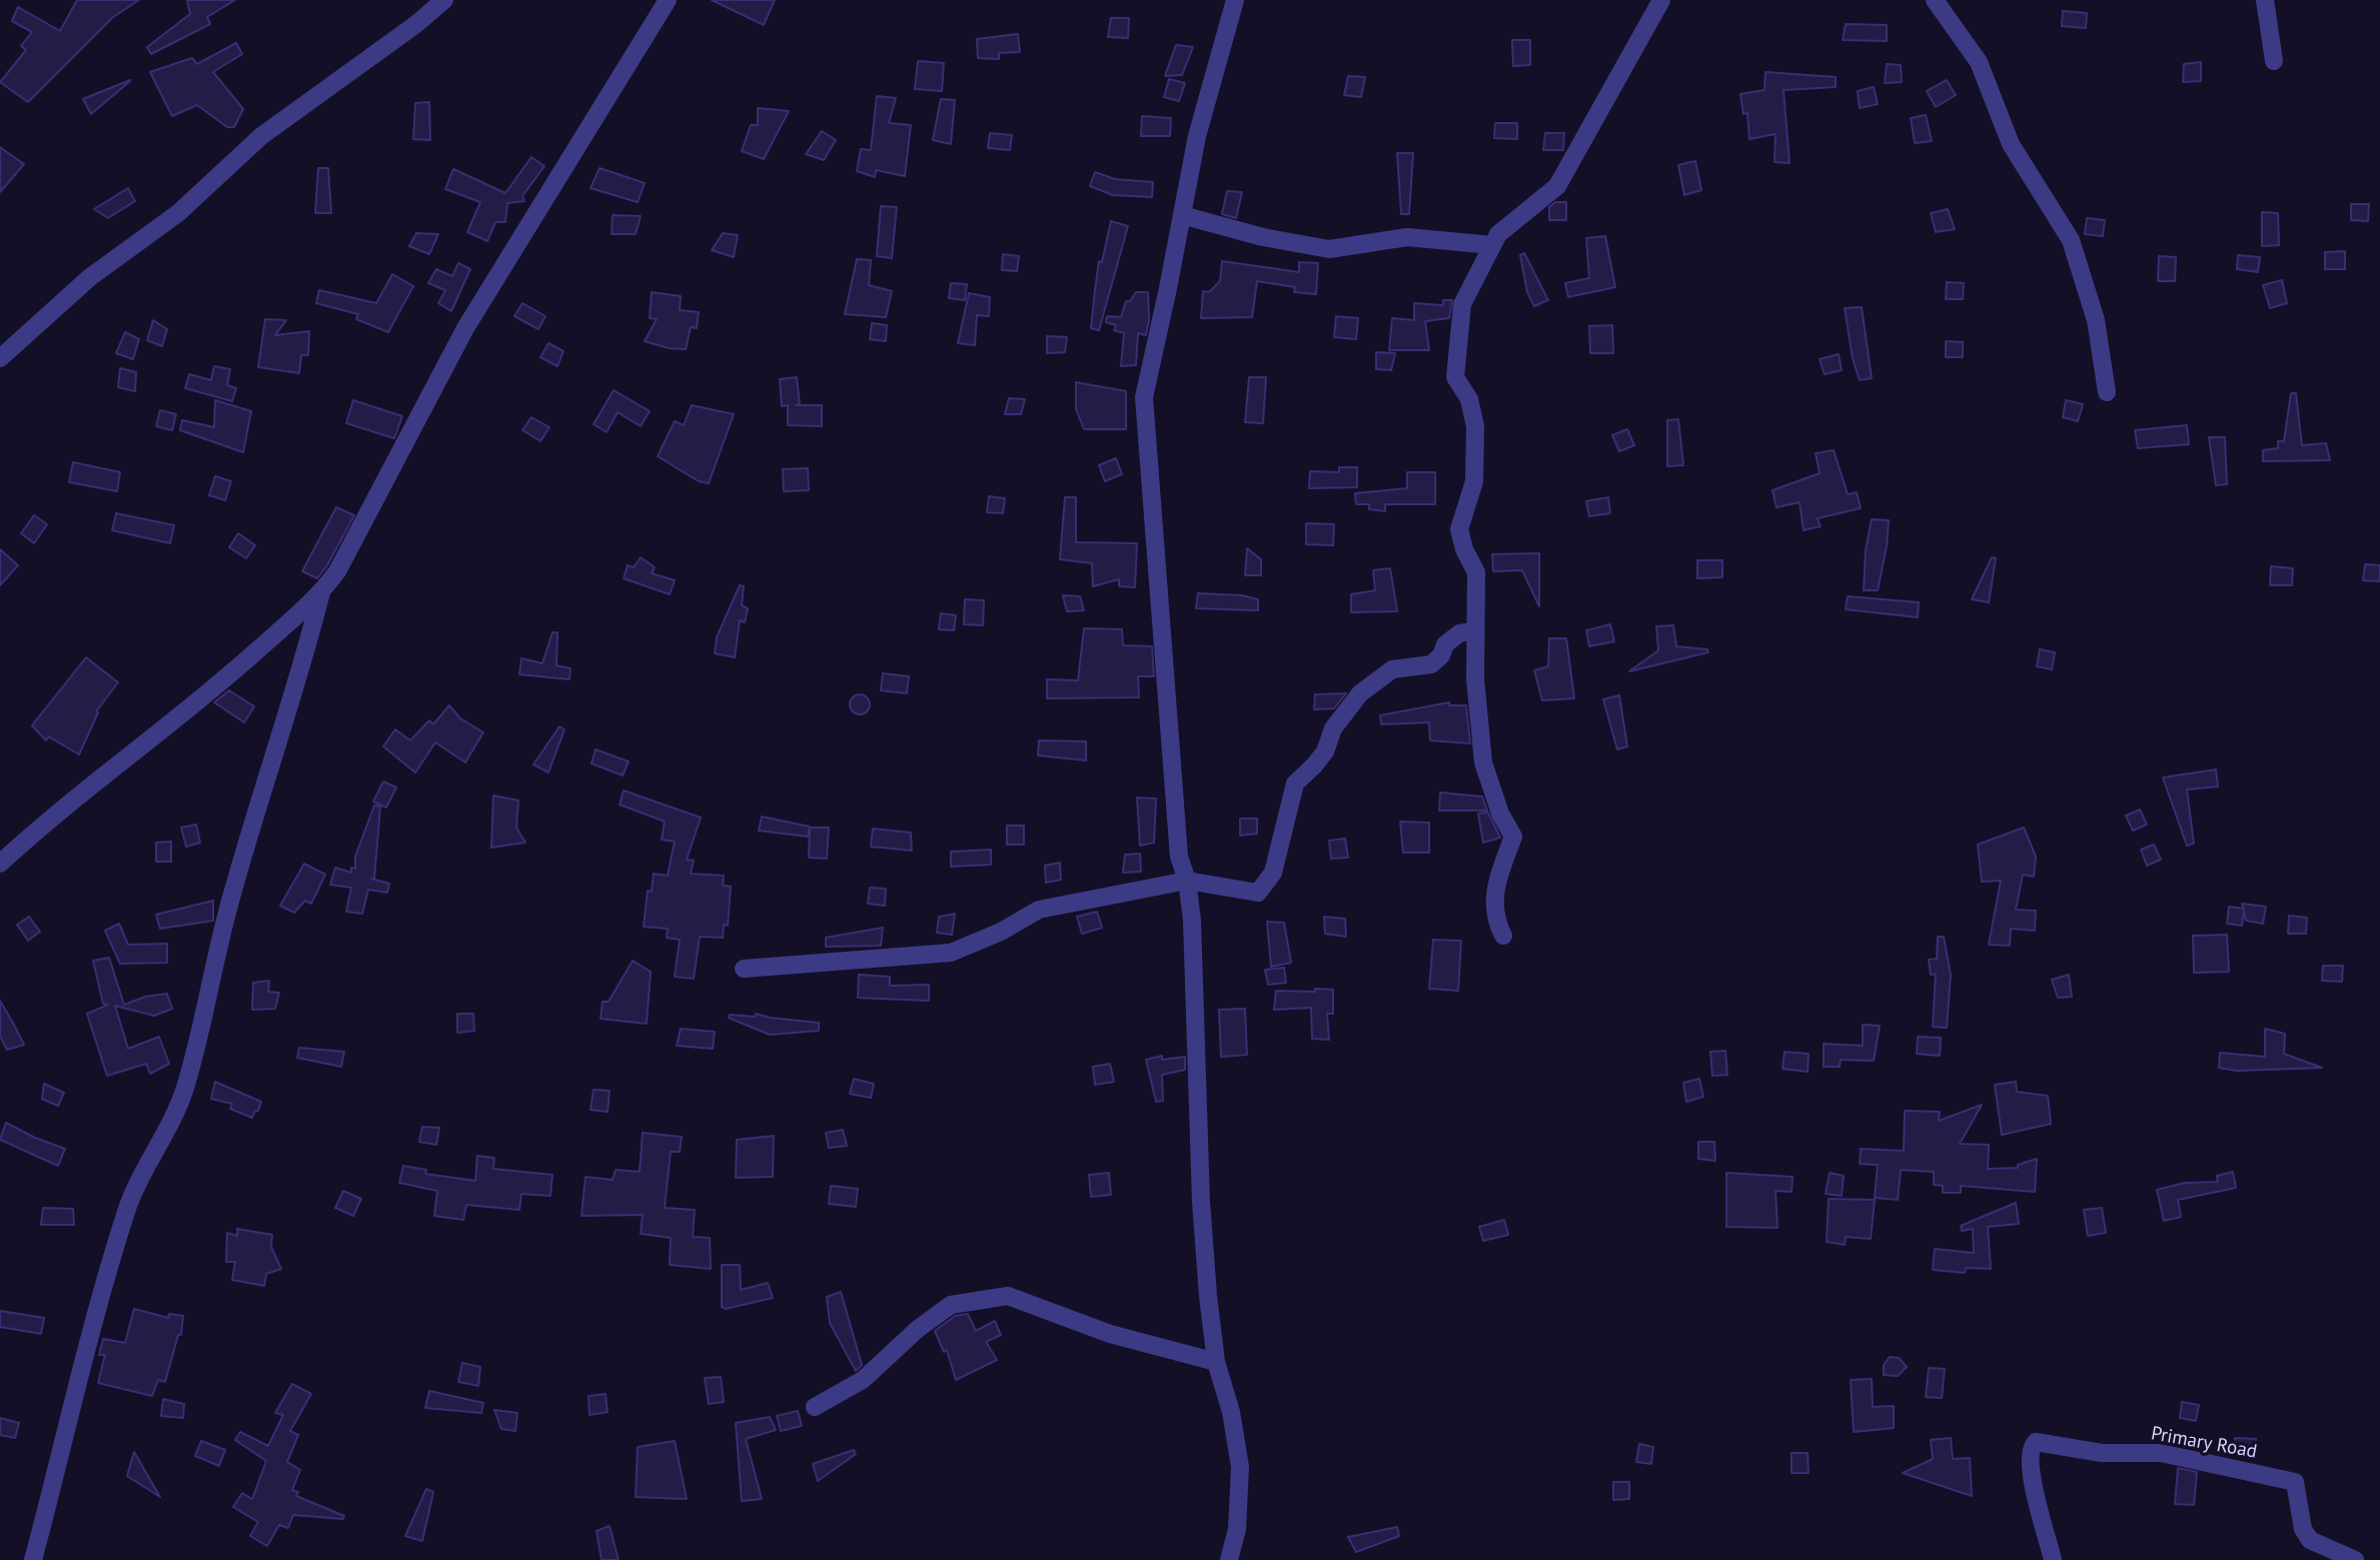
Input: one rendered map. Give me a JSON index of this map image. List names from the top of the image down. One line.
{"streets":{"street":["Primary Road"]}}
